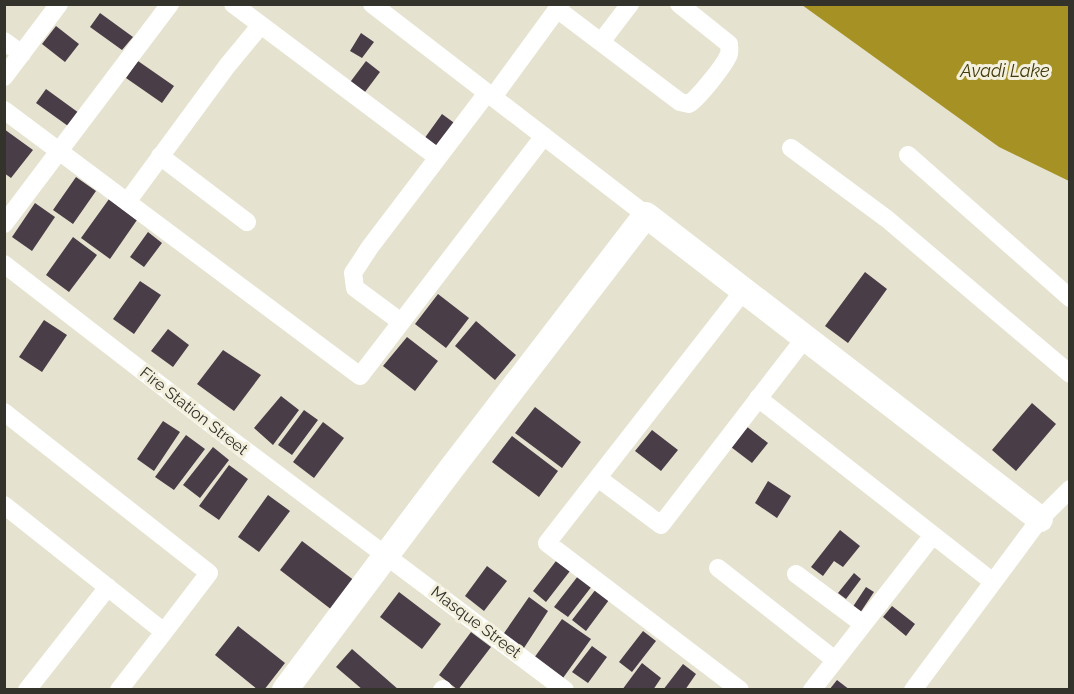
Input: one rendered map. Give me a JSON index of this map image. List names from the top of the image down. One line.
{"streets":{"street":["Fire Station Street","Masque Street"]},"crossings":[["Fire Station Street","Masque Street"]],"water":["Avadi Lake"]}
